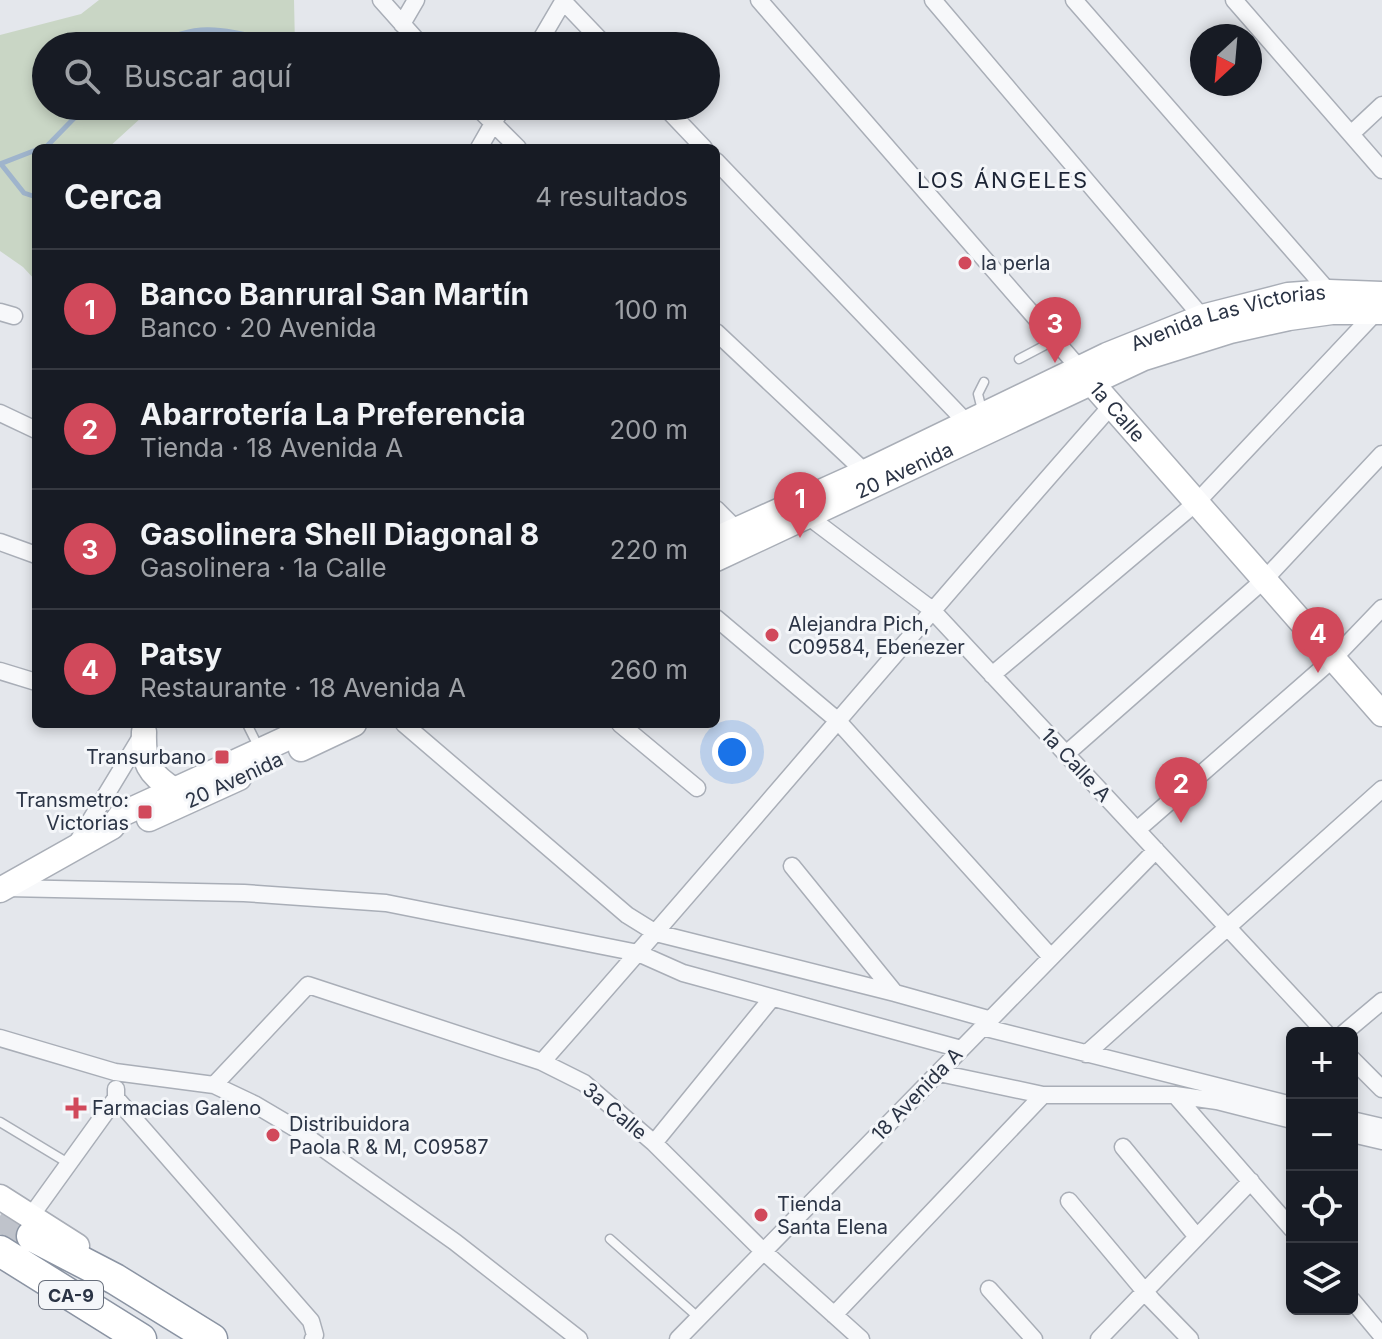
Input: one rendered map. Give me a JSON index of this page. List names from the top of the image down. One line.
{"streets":{"highway":["CA-9"],"street":["Avenida Las Victorias","1a Calle","20 Avenida","1a Calle A","18 Avenida A","3a Calle"]},"crossings":[["Avenida Las Victorias","1a Calle"],["Avenida Las Victorias","20 Avenida"],["1a Calle","20 Avenida"],["20 Avenida","1a Calle A"],["1a Calle A","18 Avenida A"],["18 Avenida A","3a Calle"]],"districts":["LOS ÁNGELES"],"places":{"other":["la perla","Alejandra Pich, C09584, Ebenezer","Distribuidora Paola R & M, C09587","Tienda Santa Elena"],"transit":["Transurbano","Transmetro: Victorias"],"health":["Farmacias Galeno"]},"north":"bottom left","page":{"search":"Buscar aquí","heading":["Cerca","4 resultados"],"list":[{"mark":"1","name":"Banco Banrural San Martín","note":"Banco · 20 Avenida","value":"100 m"},{"mark":"2","name":"Abarrotería La Preferencia","note":"Tienda · 18 Avenida A","value":"200 m"},{"mark":"3","name":"Gasolinera Shell Diagonal 8","note":"Gasolinera · 1a Calle","value":"220 m"},{"mark":"4","name":"Patsy","note":"Restaurante · 18 Avenida A","value":"260 m"}],"pins":["3","1","4","2"],"map_buttons":["+","−"]}}
